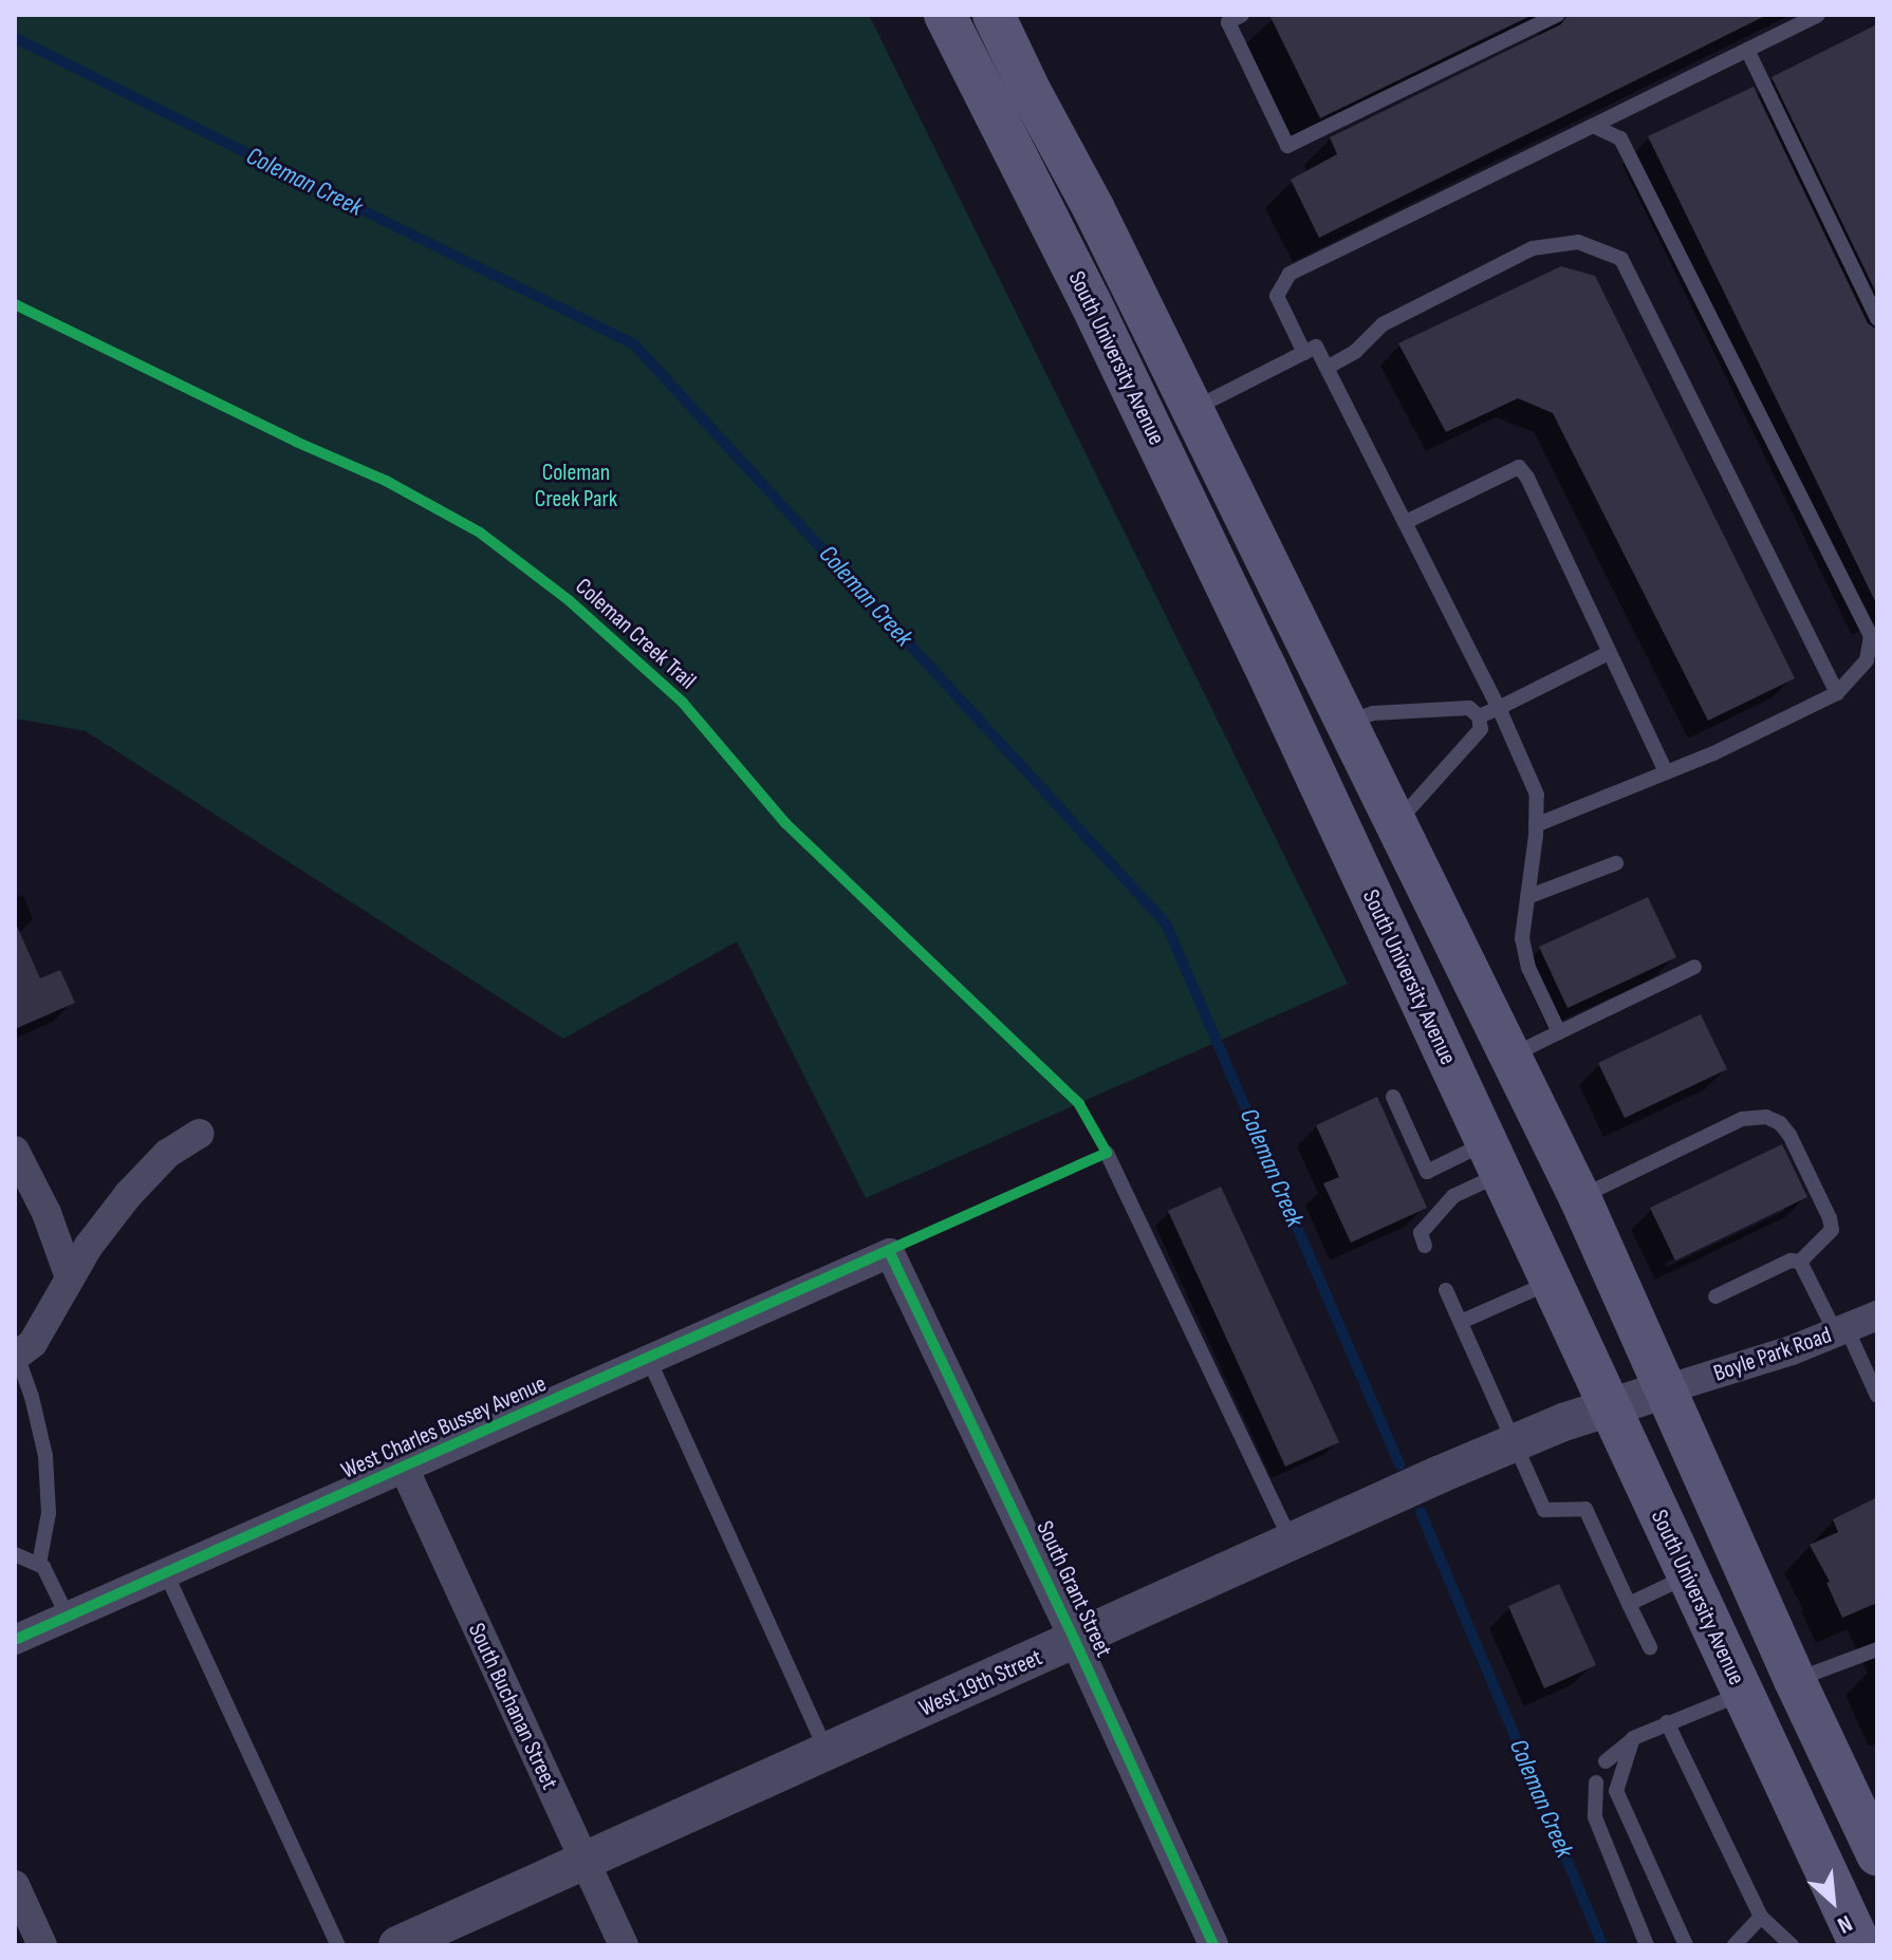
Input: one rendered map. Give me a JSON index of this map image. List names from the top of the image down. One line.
{"streets":{"main road":["South University Avenue"],"street":["Boyle Park Road","West Charles Bussey Avenue","South Grant Street","West 19th Street","South Buchanan Street"],"cycle path":["Coleman Creek Trail"]},"crossings":[["South University Avenue","Boyle Park Road"],["South University Avenue","West 19th Street"],["Boyle Park Road","West 19th Street"],["West Charles Bussey Avenue","South Grant Street"],["West Charles Bussey Avenue","South Buchanan Street"],["South Grant Street","West 19th Street"],["West 19th Street","South Buchanan Street"]],"water":["Coleman Creek"],"parks":["Coleman Creek Park"],"north":"bottom right"}
